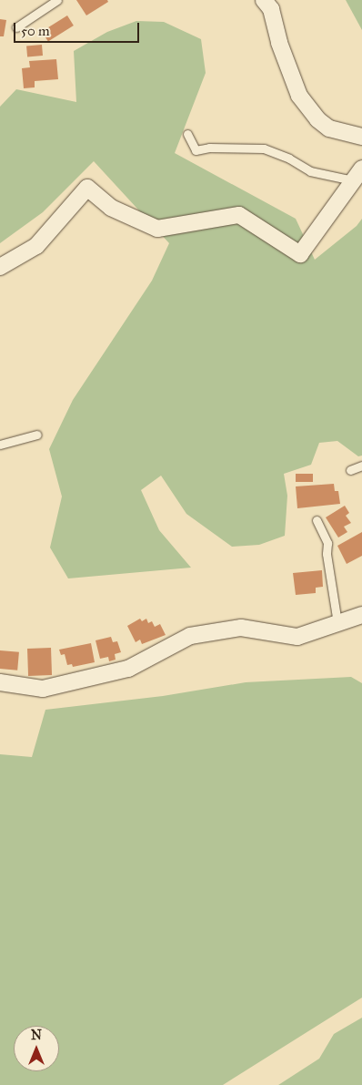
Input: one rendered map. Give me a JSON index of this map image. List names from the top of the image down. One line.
{"scale_bar":"50 m","north":"top"}
